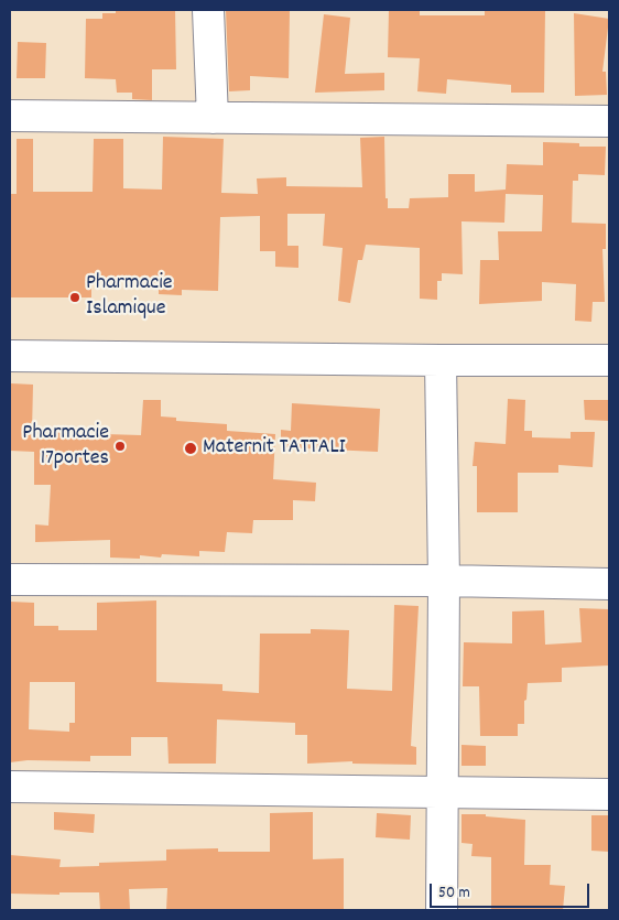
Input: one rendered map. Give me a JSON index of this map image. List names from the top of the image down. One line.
{"places":["Pharmacie Islamique","Pharmacie 17portes","Maternit TATTALI"],"scale_bar":"50 m"}
